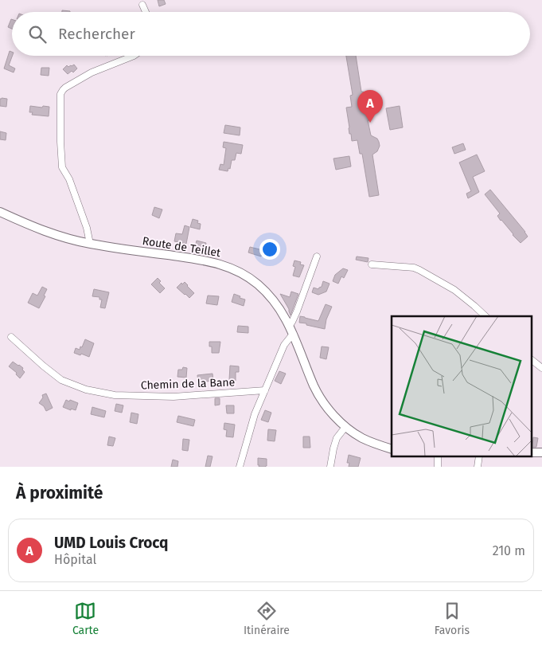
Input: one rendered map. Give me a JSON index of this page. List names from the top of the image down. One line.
{"streets":{"main road":["Route de Teillet"],"street":["Chemin de la Bane"]},"page":{"search":"Rechercher","pins":"A","heading":"À proximité","list":[{"mark":"A","name":"UMD Louis Crocq","note":"Hôpital","value":"210 m"}],"nav":["Carte","Itinéraire","Favoris"]}}
